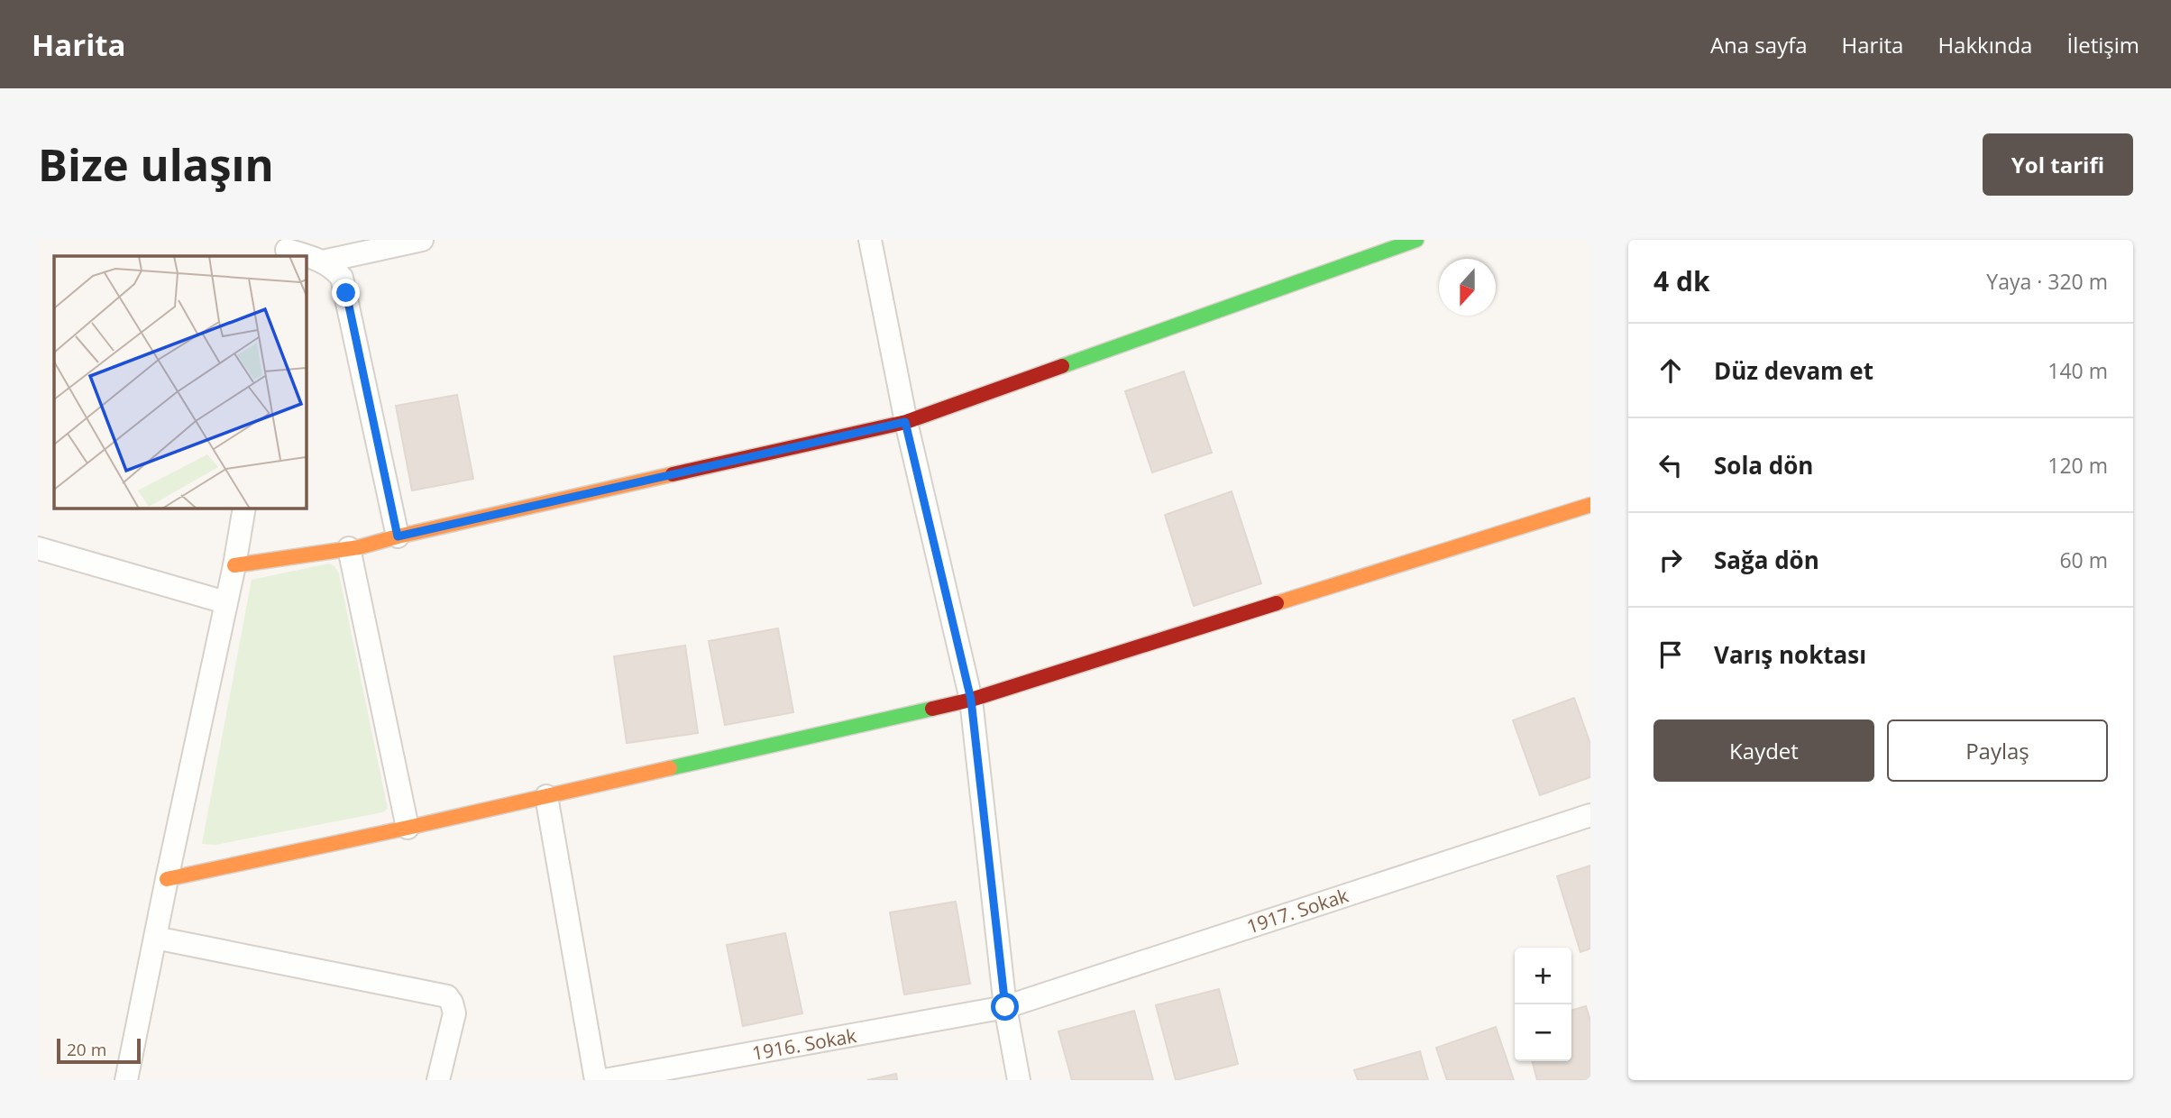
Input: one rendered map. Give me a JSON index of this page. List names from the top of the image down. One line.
{"streets":{"street":["1917. Sokak","1916. Sokak"]},"crossings":[["1917. Sokak","1916. Sokak"]],"scale_bar":"20 m","north":"bottom","page":{"header":"Harita","nav":["Ana sayfa","Harita","Hakkında","İletişim"],"buttons":["Yol tarifi",["Kaydet","Paylaş"]],"title":"Bize ulaşın","heading":["4 dk","Yaya · 320 m"],"list":[["Düz devam et","140 m"],["Sola dön","120 m"],["Sağa dön","60 m"],"Varış noktası"],"map_buttons":["+","−"],"scale":"20 m"}}
